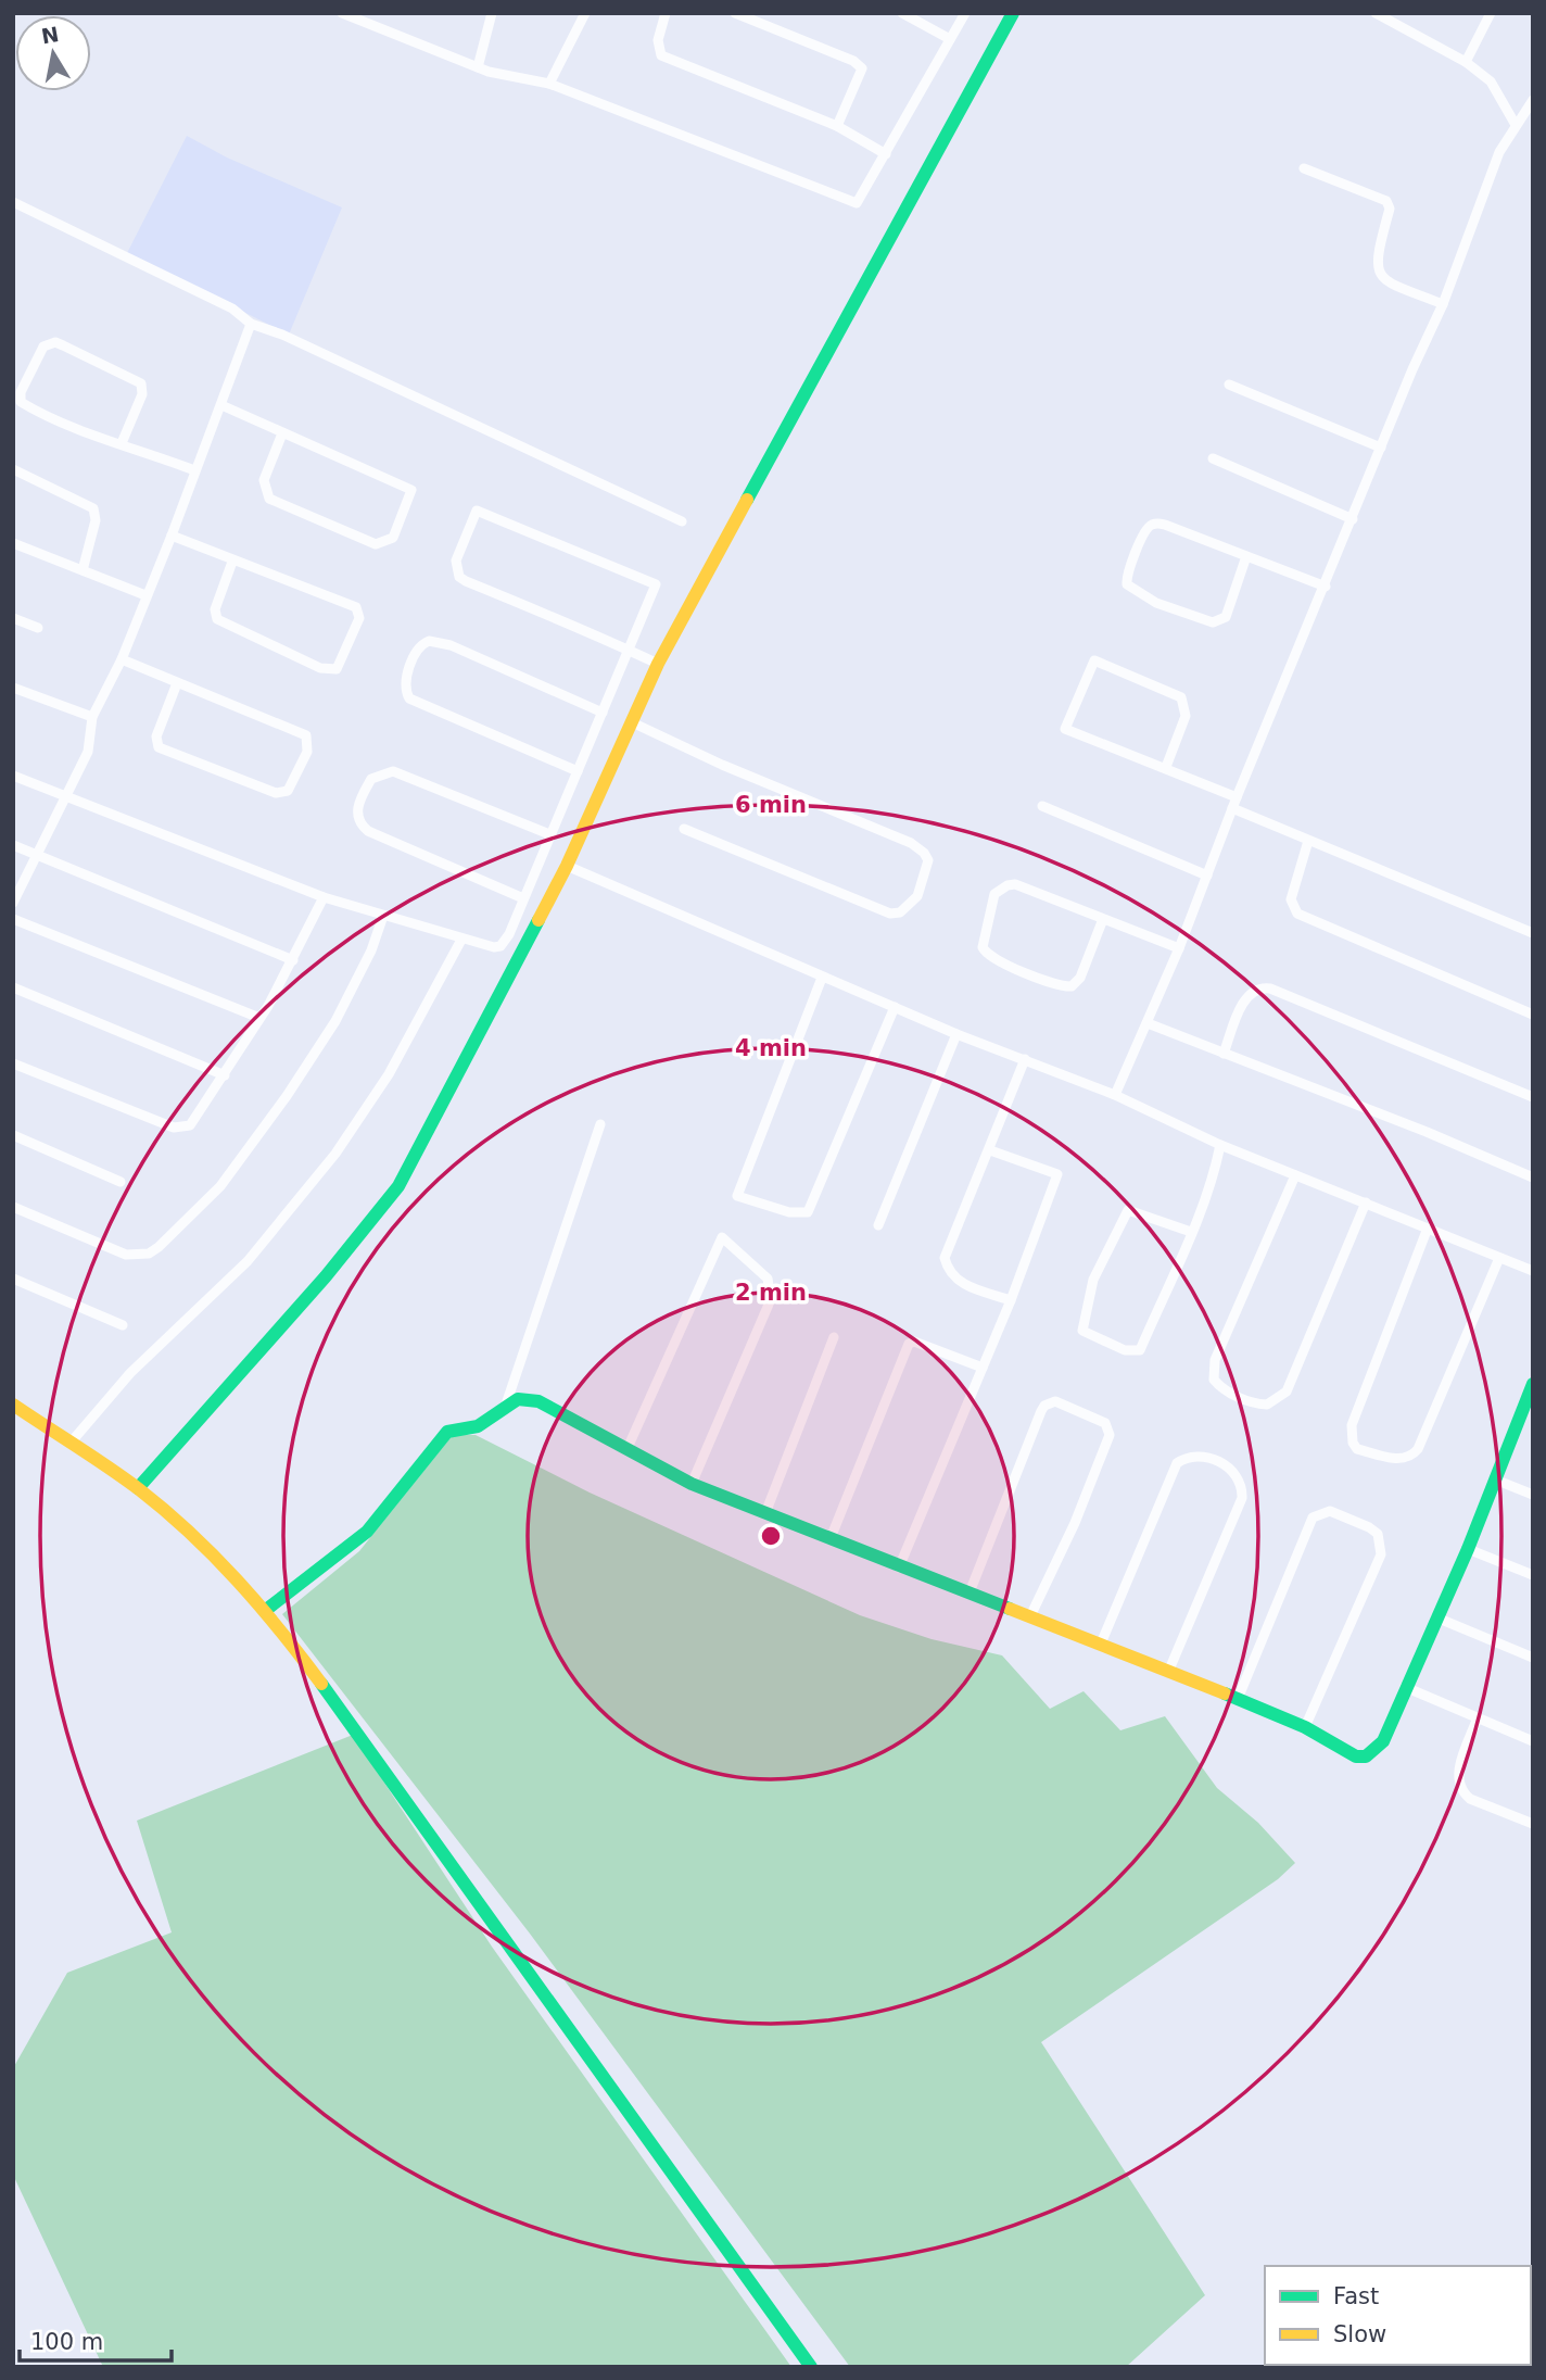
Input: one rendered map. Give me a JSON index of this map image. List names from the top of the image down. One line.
{"legend":["Fast","Slow"],"scale_bar":"100 m","north":"top","rings":["6 min","4 min","2 min"]}
